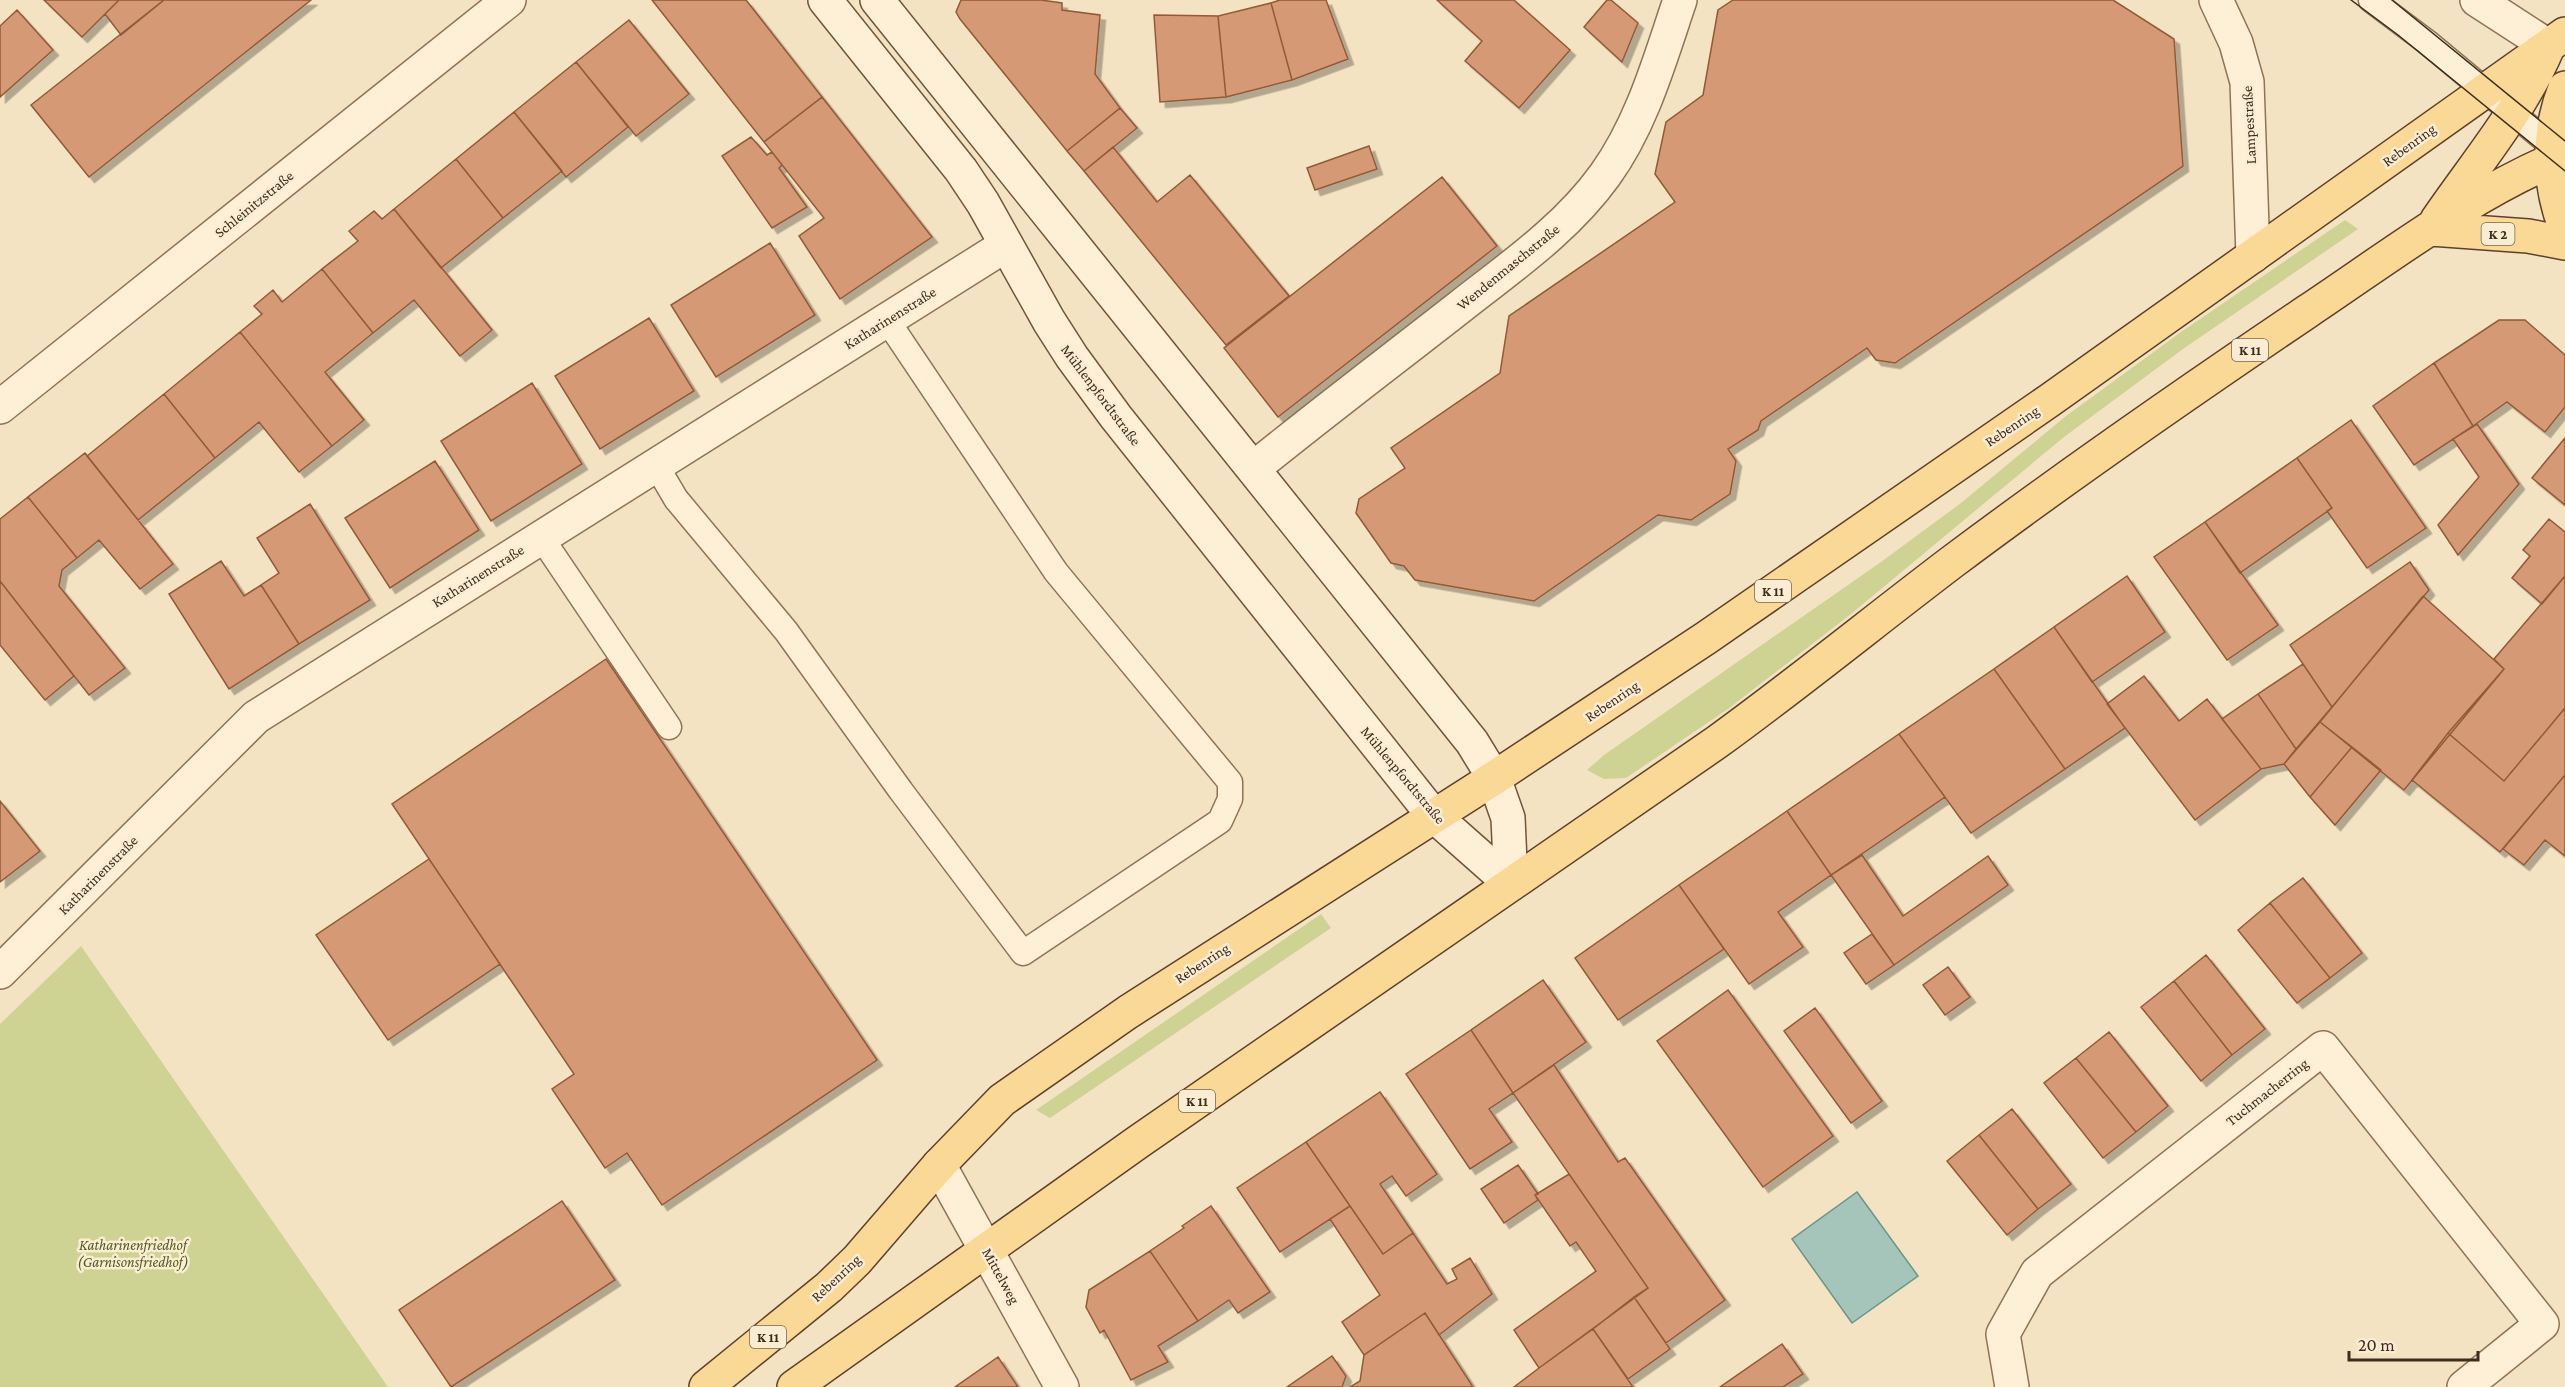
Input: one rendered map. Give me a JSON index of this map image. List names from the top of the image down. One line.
{"streets":{"main road":["Rebenring","K 2","K 11"],"street":["Lampestraße","Schleinitzstraße","Wendenmaschstraße","Katharinenstraße","Mühlenpfordtstraße","Tuchmacherring","Mittelweg"]},"crossings":[["Lampestraße","Rebenring"],["Rebenring","K 11"],["Rebenring","Mühlenpfordtstraße"],["Rebenring","Mittelweg"],["K 2","K 11"],["Katharinenstraße","Mühlenpfordtstraße"],["K 11","Mühlenpfordtstraße"],["K 11","Mittelweg"]],"parks":["Katharinenfriedhof (Garnisonsfriedhof)"],"scale_bar":"20 m"}
